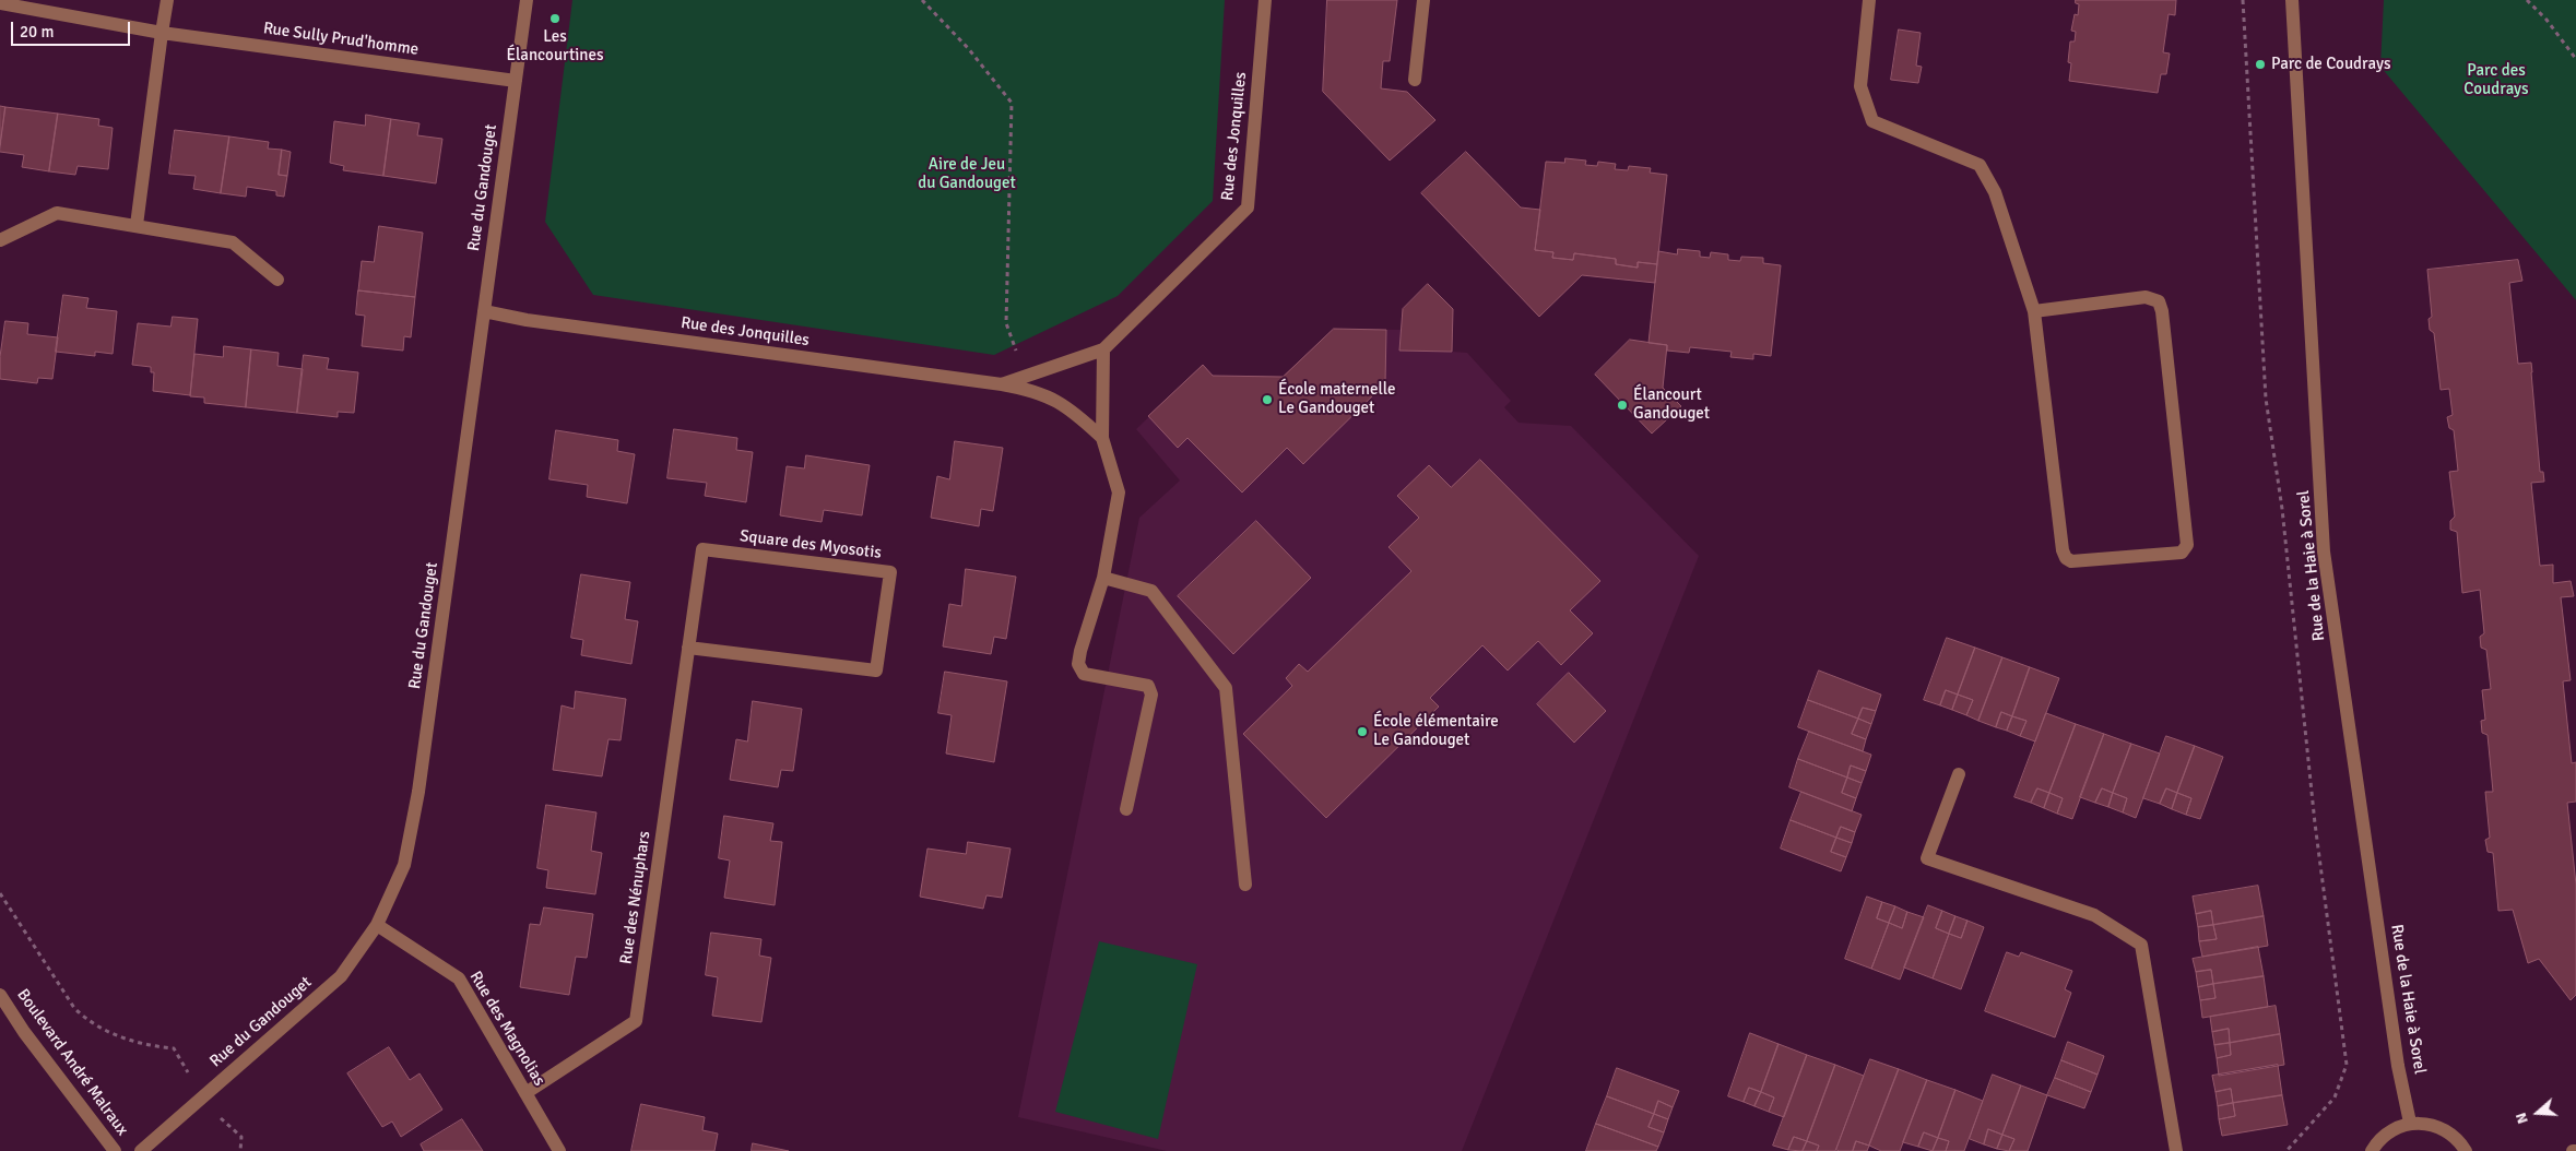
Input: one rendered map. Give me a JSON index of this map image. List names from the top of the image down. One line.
{"streets":{"street":["Rue Sully Prud'homme","Rue des Jonquilles","Rue du Gandouget","Square des Myosotis","Rue de la Haie à Sorel","Rue des Nénuphars","Rue des Magnolias","Boulevard André Malraux"]},"crossings":[["Rue Sully Prud'homme","Rue du Gandouget"],["Rue des Jonquilles","Rue du Gandouget"],["Rue du Gandouget","Rue des Magnolias"],["Square des Myosotis","Rue des Nénuphars"],["Rue des Nénuphars","Rue des Magnolias"]],"parks":["Parc des Coudrays","Aire de Jeu du Gandouget"],"places":["Les Élancourtines","Parc de Coudrays","École maternelle Le Gandouget","Élancourt Gandouget","École élémentaire Le Gandouget"],"scale_bar":"20 m","north":"left"}
